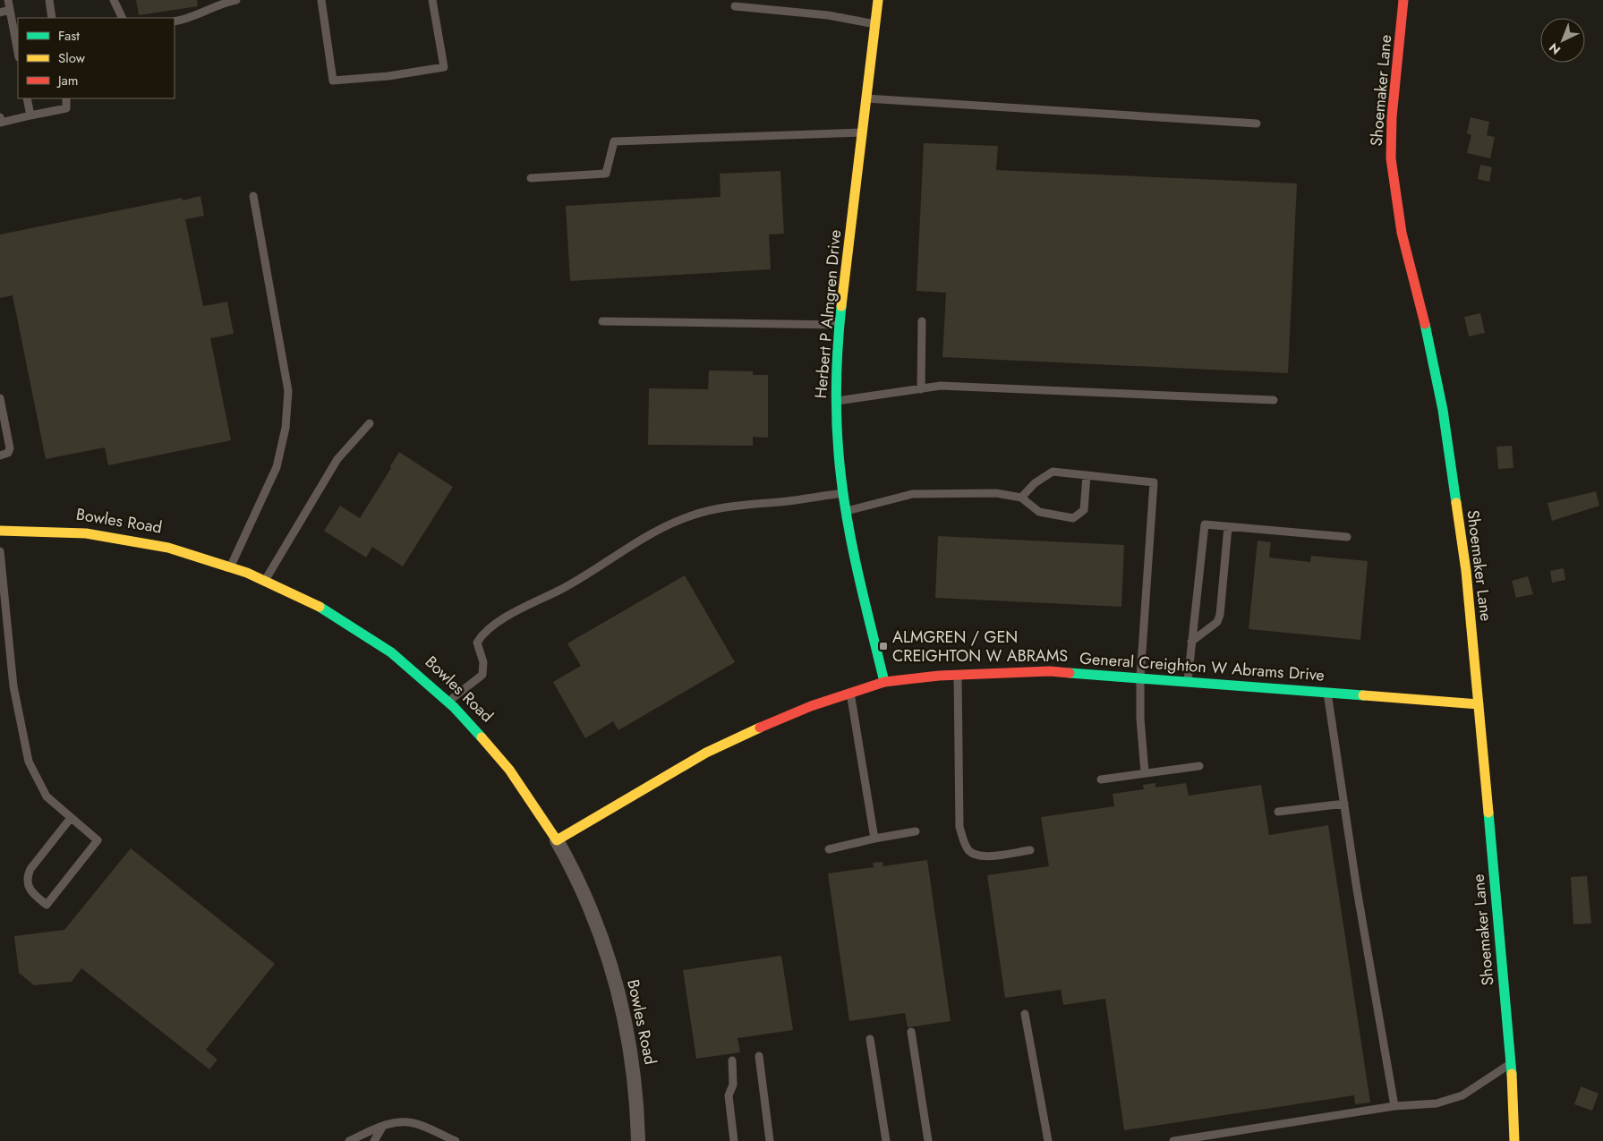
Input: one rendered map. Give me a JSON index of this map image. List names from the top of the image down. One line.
{"streets":{"street":["Shoemaker Lane","Herbert P Almgren Drive","Bowles Road","General Creighton W Abrams Drive"]},"crossings":[["Shoemaker Lane","General Creighton W Abrams Drive"],["Herbert P Almgren Drive","General Creighton W Abrams Drive"],["Bowles Road","General Creighton W Abrams Drive"]],"places":{"transit":["ALMGREN / GEN CREIGHTON W ABRAMS"]},"legend":["Fast","Slow","Jam"],"north":"bottom left"}
